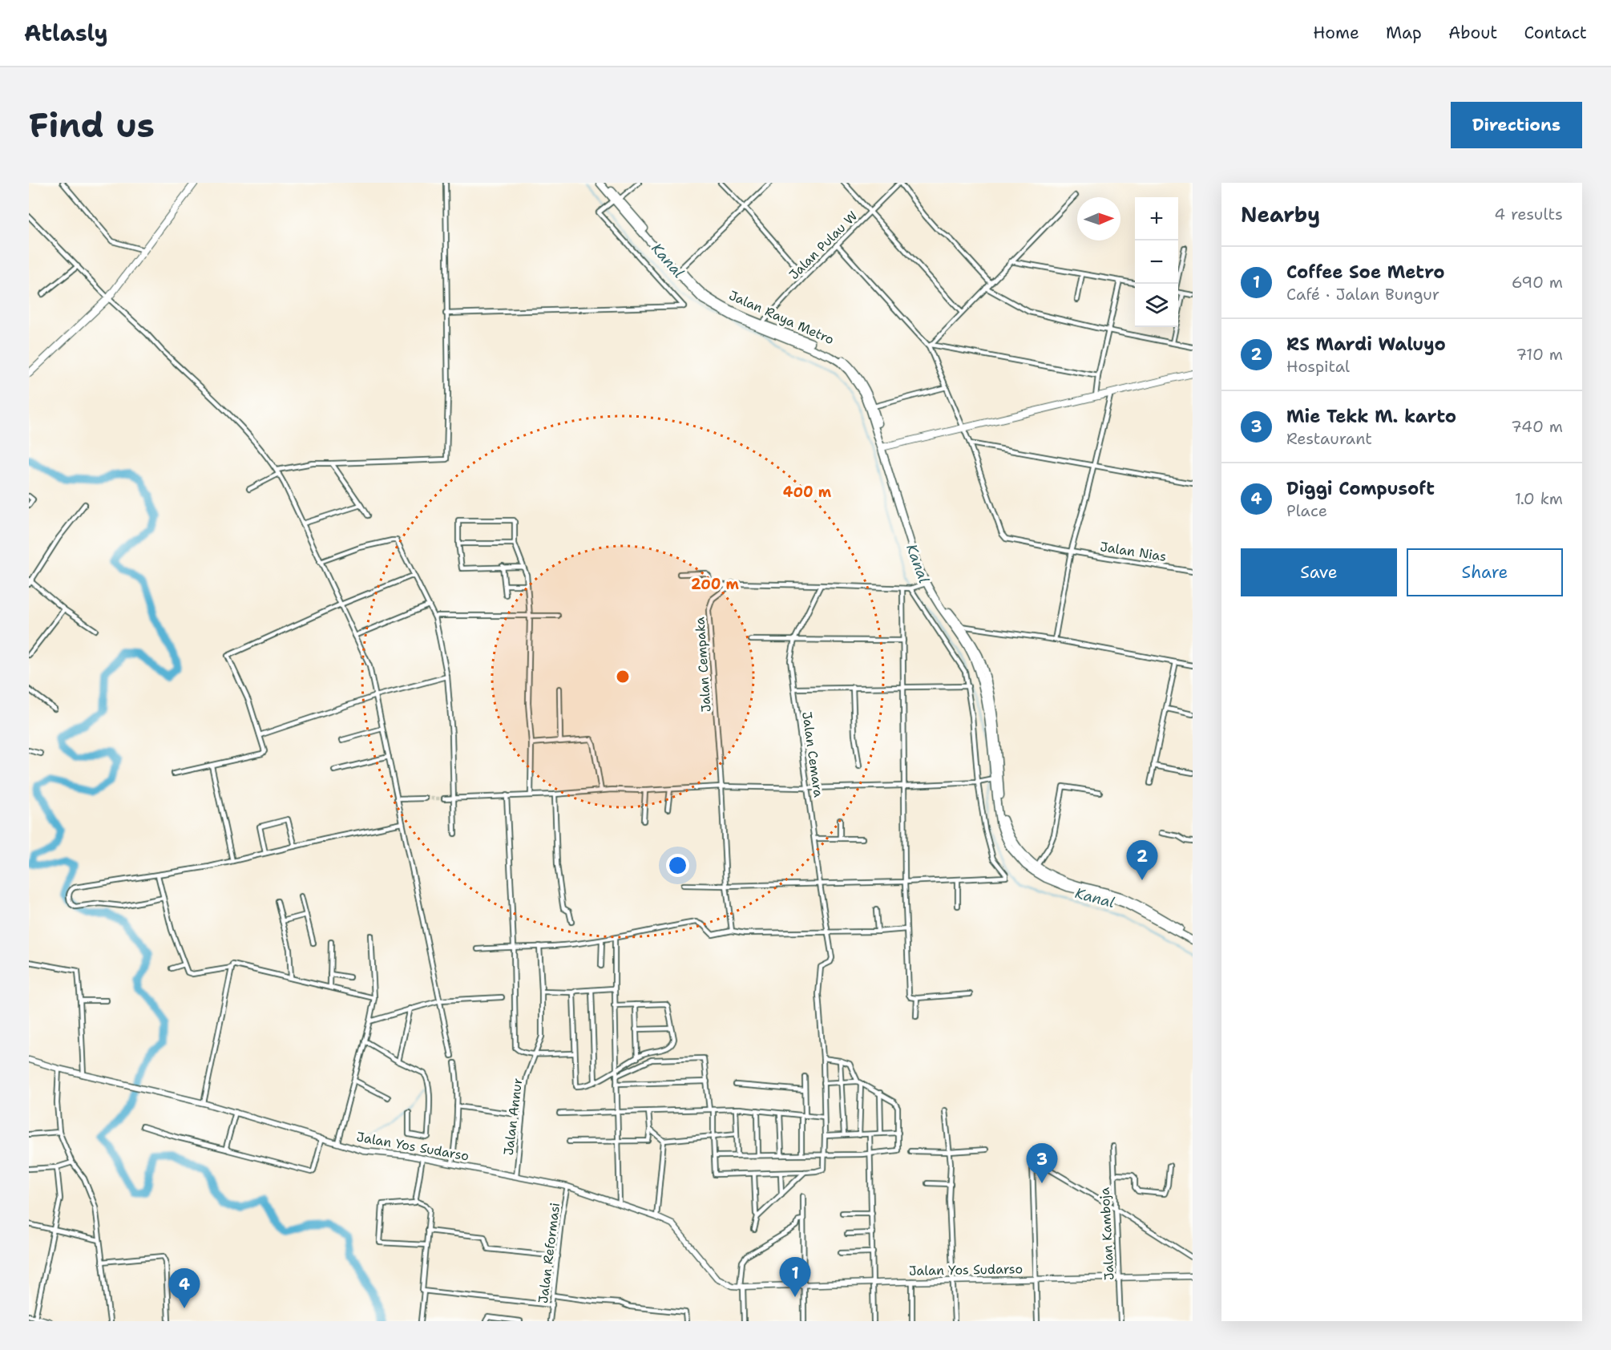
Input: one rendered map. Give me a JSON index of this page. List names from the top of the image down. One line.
{"streets":{"highway":["Jalan Raya Metro"],"street":["Jalan Pulau W","Jalan Nias","Jalan Cempaka","Jalan Cemara","Jalan Annur","Jalan Yos Sudarso","Jalan Kamboja","Jalan Reformasi"]},"crossings":[["Jalan Pulau W","Jalan Raya Metro"],["Jalan Annur","Jalan Yos Sudarso"],["Jalan Yos Sudarso","Jalan Kamboja"],["Jalan Yos Sudarso","Jalan Reformasi"]],"water":["Kanal"],"north":"right","page":{"header":"Atlasly","nav":["Home","Map","About","Contact"],"buttons":["Directions",["Save","Share"]],"title":"Find us","heading":["Nearby","4 results"],"map_buttons":["+","−"],"list":[{"mark":"1","name":"Coffee Soe Metro","note":"Café · Jalan Bungur","value":"690 m"},{"mark":"2","name":"RS Mardi Waluyo","note":"Hospital","value":"710 m"},{"mark":"3","name":"Mie Tekk M. karto","note":"Restaurant","value":"740 m"},{"mark":"4","name":"Diggi Compusoft","note":"Place","value":"1.0 km"}],"pins":["2","3","1","4"]},"rings":["400 m","200 m"]}
